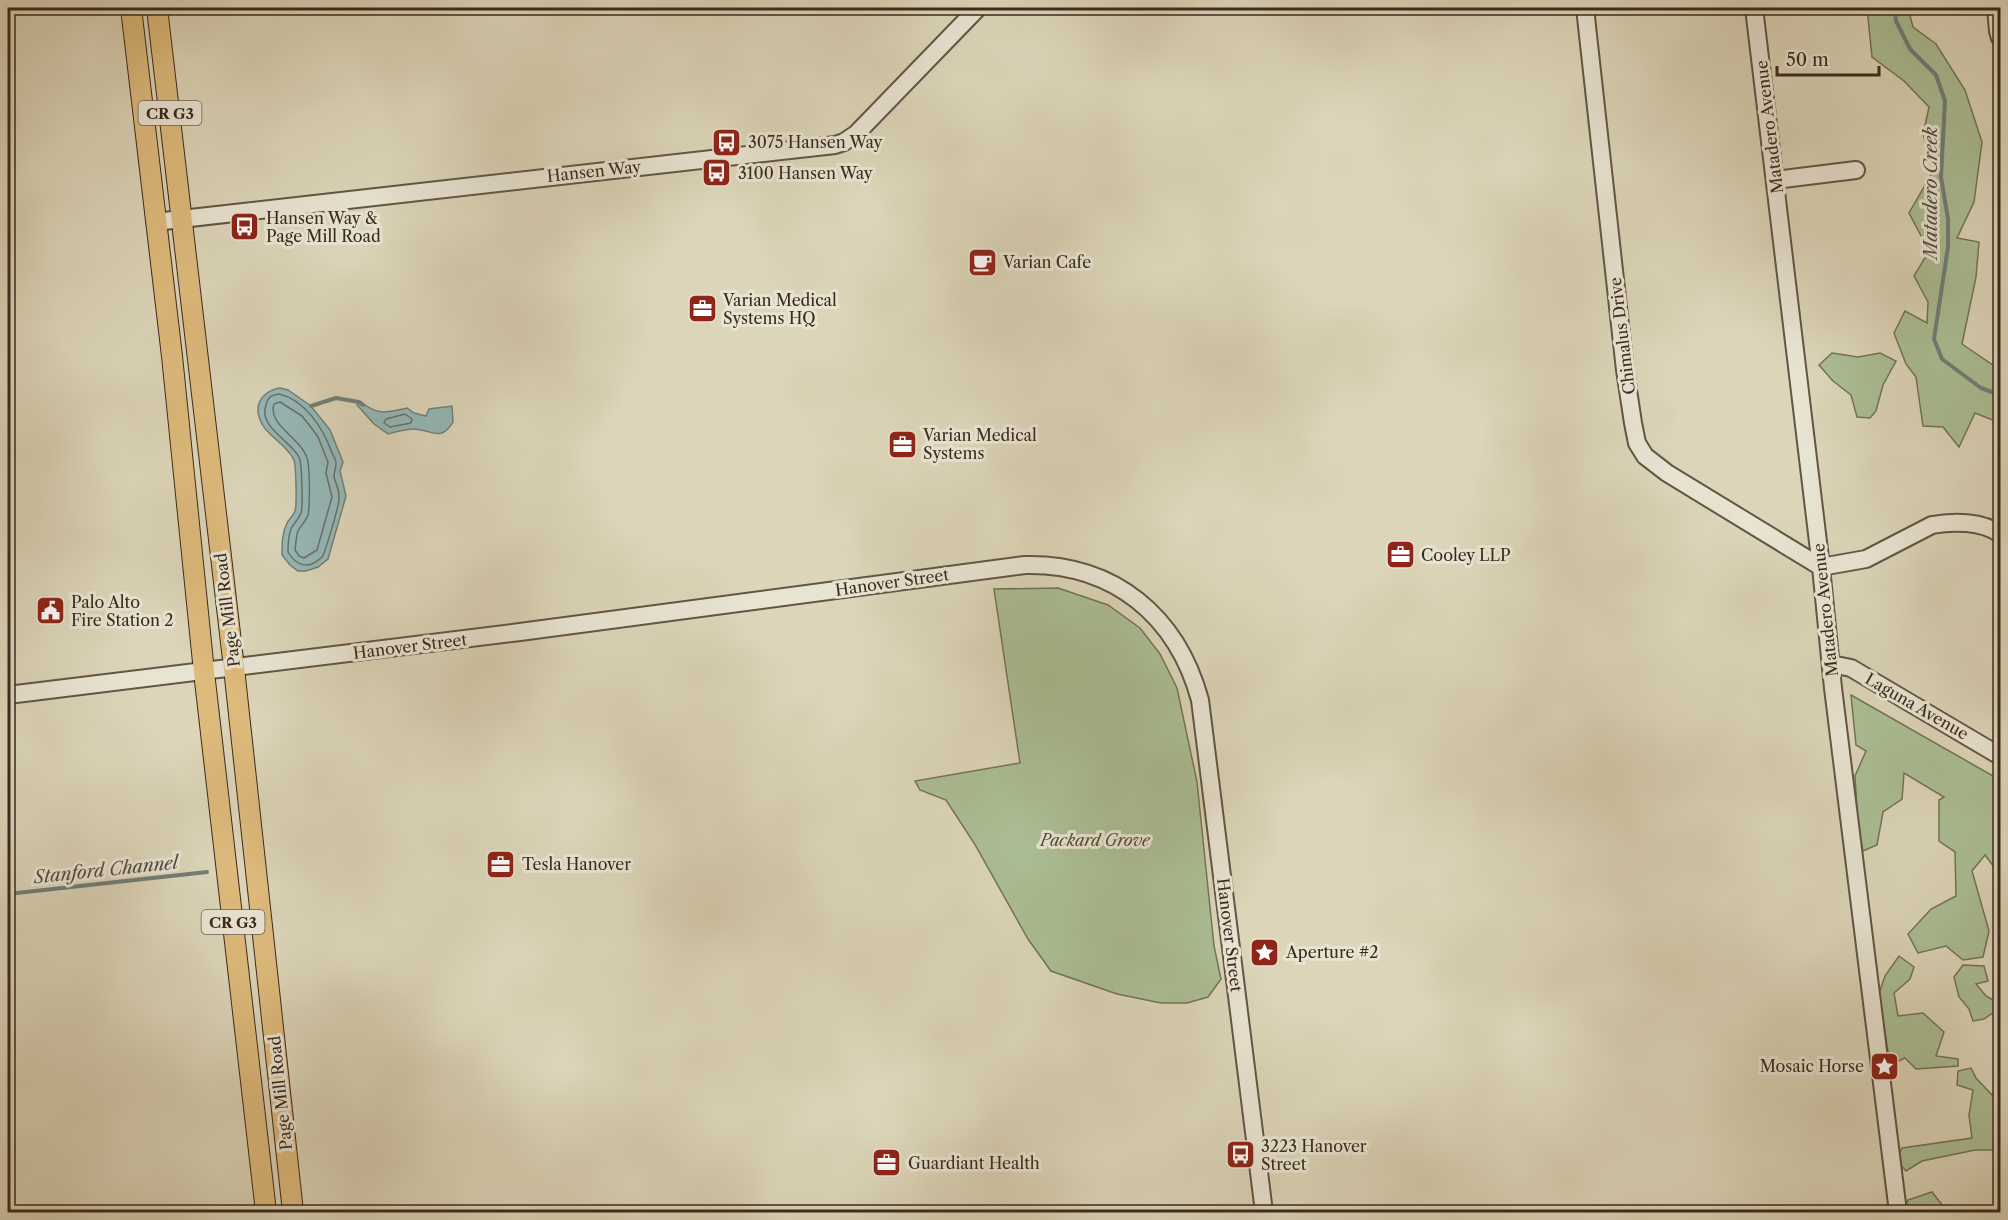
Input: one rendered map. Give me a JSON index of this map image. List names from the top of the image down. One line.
{"streets":{"main road":["CR G3","Page Mill Road"],"street":["Matadero Avenue","Hansen Way","Chimalus Drive","Hanover Street","Laguna Avenue"]},"crossings":[["Matadero Avenue","Chimalus Drive"],["Matadero Avenue","Laguna Avenue"],["Hansen Way","Page Mill Road"],["Hanover Street","Page Mill Road"]],"water":["Matadero Creek","Stanford Channel"],"parks":["Packard Grove"],"places":{"bus stop":["3075 Hansen Way","3100 Hansen Way","Hansen Way & Page Mill Road","3223 Hanover Street"],"cafe":["Varian Cafe"],"office":["Varian Medical Systems HQ","Varian Medical Systems","Cooley LLP","Tesla Hanover","Guardiant Health"],"public building":["Palo Alto Fire Station 2"],"place":["Aperture #2","Mosaic Horse"]},"scale_bar":"50 m"}
